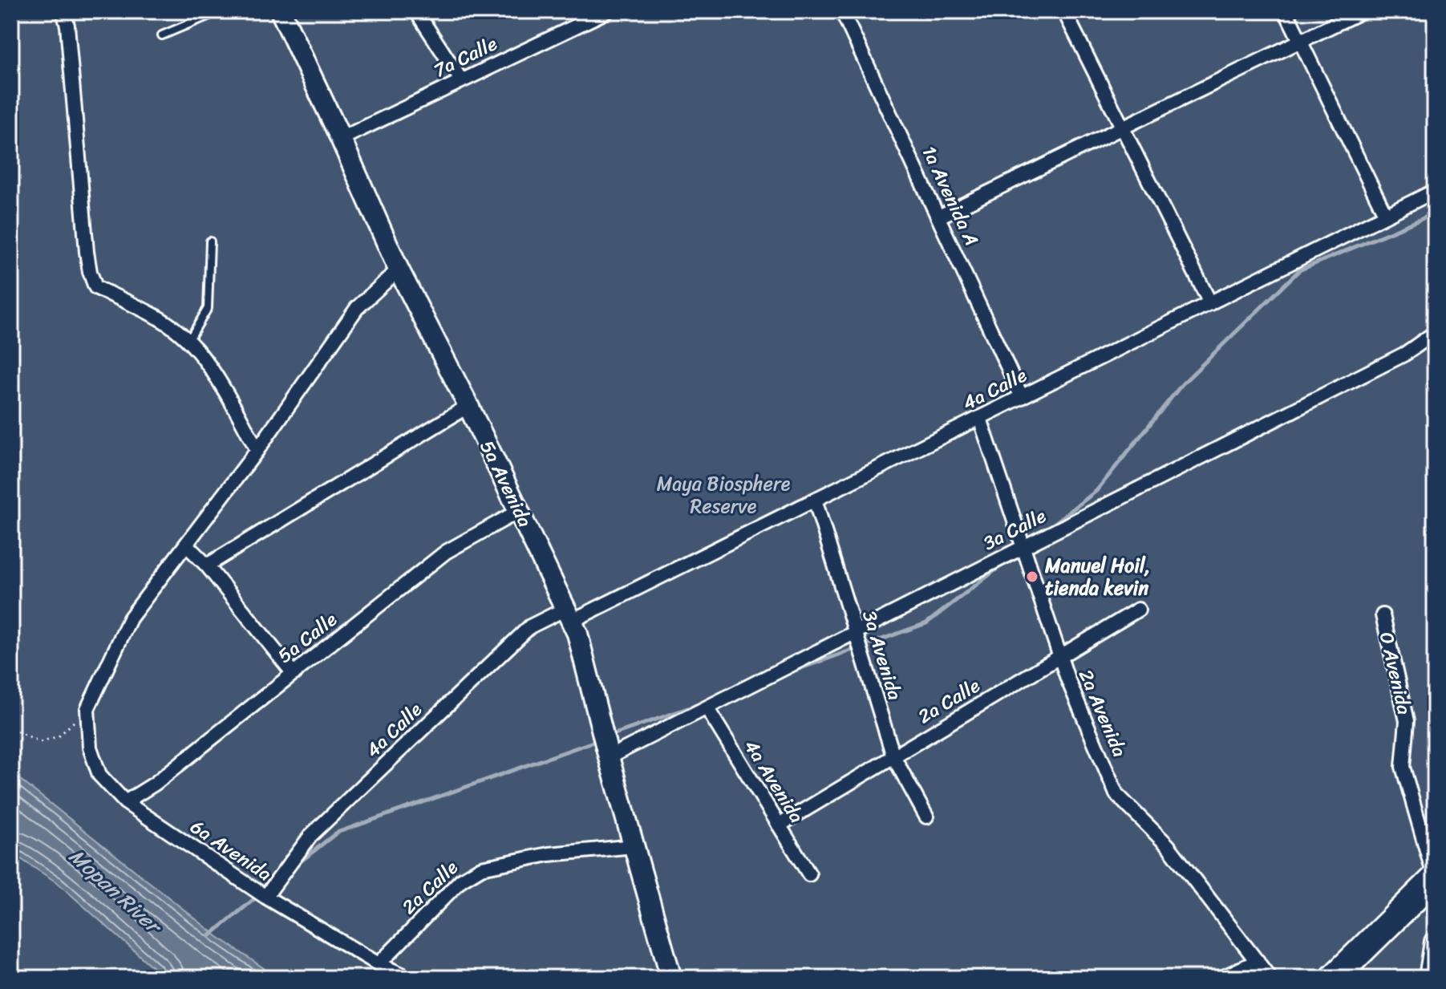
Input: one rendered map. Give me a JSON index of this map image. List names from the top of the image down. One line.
{"streets":{"street":["7a Calle","1a Avenida A","4a Calle","5a Avenida","3a Calle","5a Calle","3a Avenida","0 Avenida","2a Calle","2a Avenida","4a Avenida","6a Avenida"]},"crossings":[["7a Calle","5a Avenida"],["1a Avenida A","4a Calle"],["4a Calle","5a Avenida"],["4a Calle","3a Avenida"],["4a Calle","2a Avenida"],["4a Calle","6a Avenida"],["5a Avenida","3a Calle"],["5a Avenida","5a Calle"],["5a Avenida","2a Calle"],["3a Calle","3a Avenida"],["3a Calle","2a Avenida"],["3a Calle","4a Avenida"],["5a Calle","6a Avenida"],["3a Avenida","2a Calle"],["2a Calle","2a Avenida"],["2a Calle","4a Avenida"],["2a Calle","6a Avenida"]],"water":["Mopan River"],"parks":["Maya Biosphere Reserve"],"places":["Manuel Hoil, tienda kevin"]}
